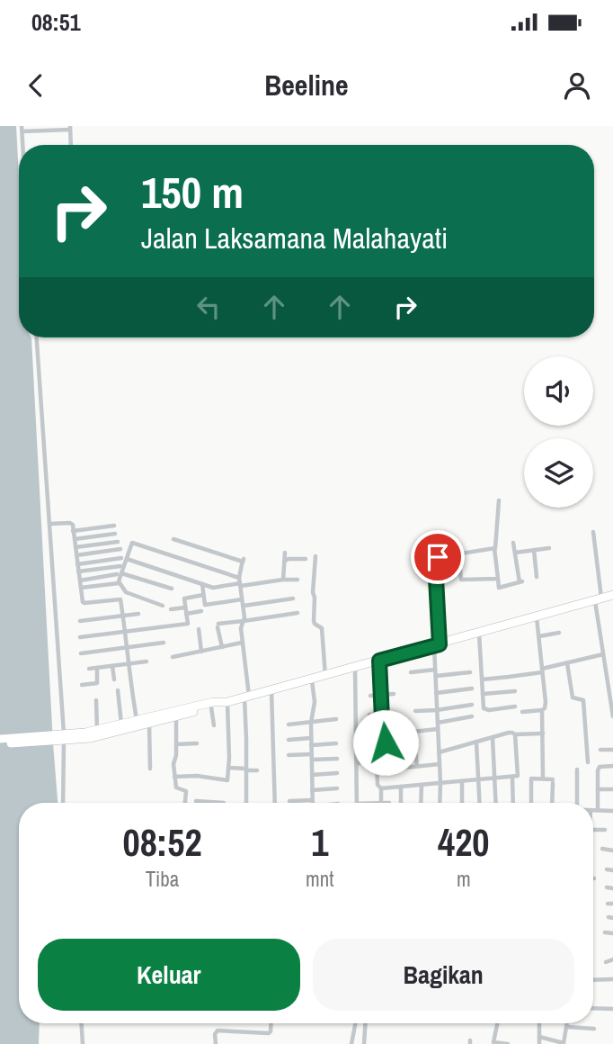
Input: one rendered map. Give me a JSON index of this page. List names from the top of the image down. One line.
{"page":{"status":"08:51","header":"Beeline","turn":["150 m","Jalan Laksamana Malahayati"],"eta":["08:52","Tiba","1","mnt","420","m"],"buttons":["Keluar","Bagikan"]}}
